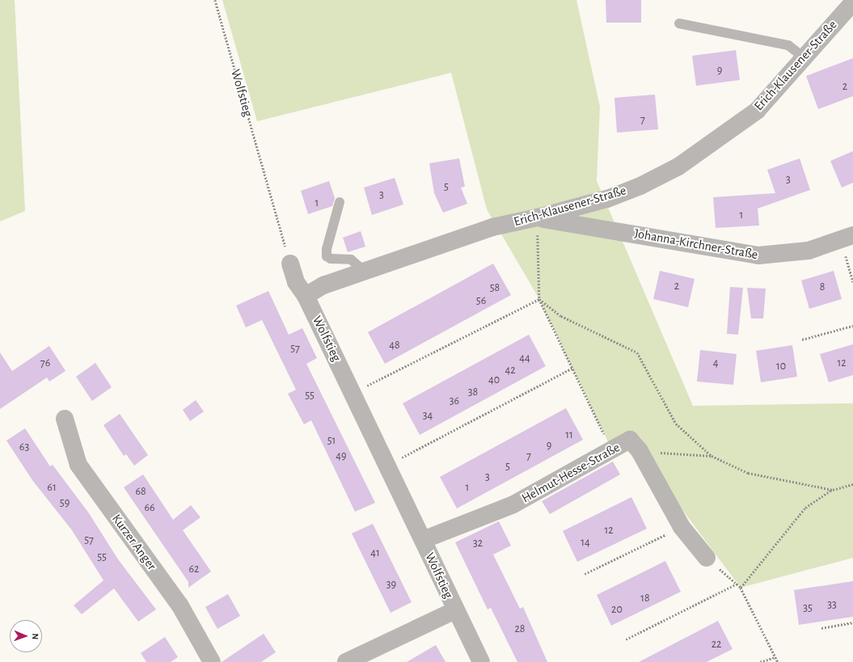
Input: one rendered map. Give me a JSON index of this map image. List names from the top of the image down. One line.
{"streets":{"street":["Erich-Klausener-Straße","Wolfstieg","Johanna-Kirchner-Straße","Helmut-Hesse-Straße","Kurzer Anger"]},"crossings":[["Erich-Klausener-Straße","Wolfstieg"],["Erich-Klausener-Straße","Johanna-Kirchner-Straße"],["Wolfstieg","Helmut-Hesse-Straße"]],"house_numbers":["9","2","7","3","5","3","1","1","2","8","58","56","48","57","44","76","4","12","10","42","40","38","55","36","34","11","51","9","63","49","7","5","3","61","1","68","59","66","12","57","14","32","41","55","62","39","18","33","35","20","28","22"],"north":"right"}
